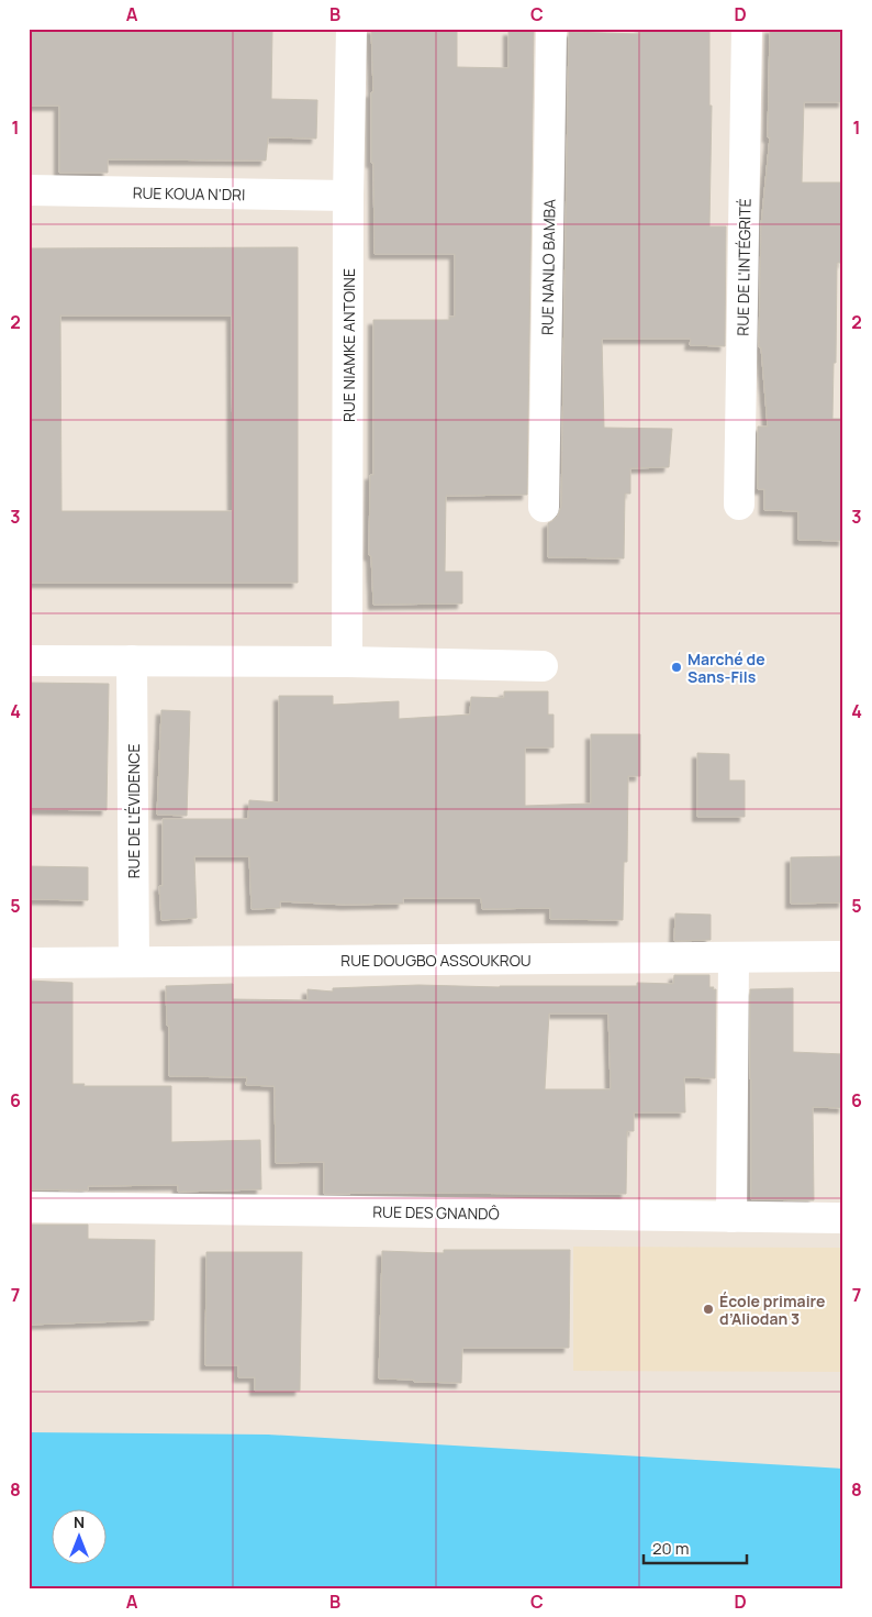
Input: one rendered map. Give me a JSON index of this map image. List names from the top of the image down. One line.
{"streets":{"street":["RUE KOUA N'DRI","RUE NANLO BAMBA","RUE DE L'INTÉGRITÉ","RUE NIAMKE ANTOINE","RUE DE L'ÉVIDENCE","RUE DOUGBO ASSOUKROU","RUE DES GNANDÔ"]},"crossings":[["RUE KOUA N'DRI","RUE NIAMKE ANTOINE"],["RUE DE L'ÉVIDENCE","RUE DOUGBO ASSOUKROU"]],"places":["Marché de Sans-Fils","École primaire d’Aliodan 3"],"scale_bar":"20 m","north":"top","grid":{"columns":["A","B","C","D"],"rows":["1","2","3","4","5","6","7","8"]}}
